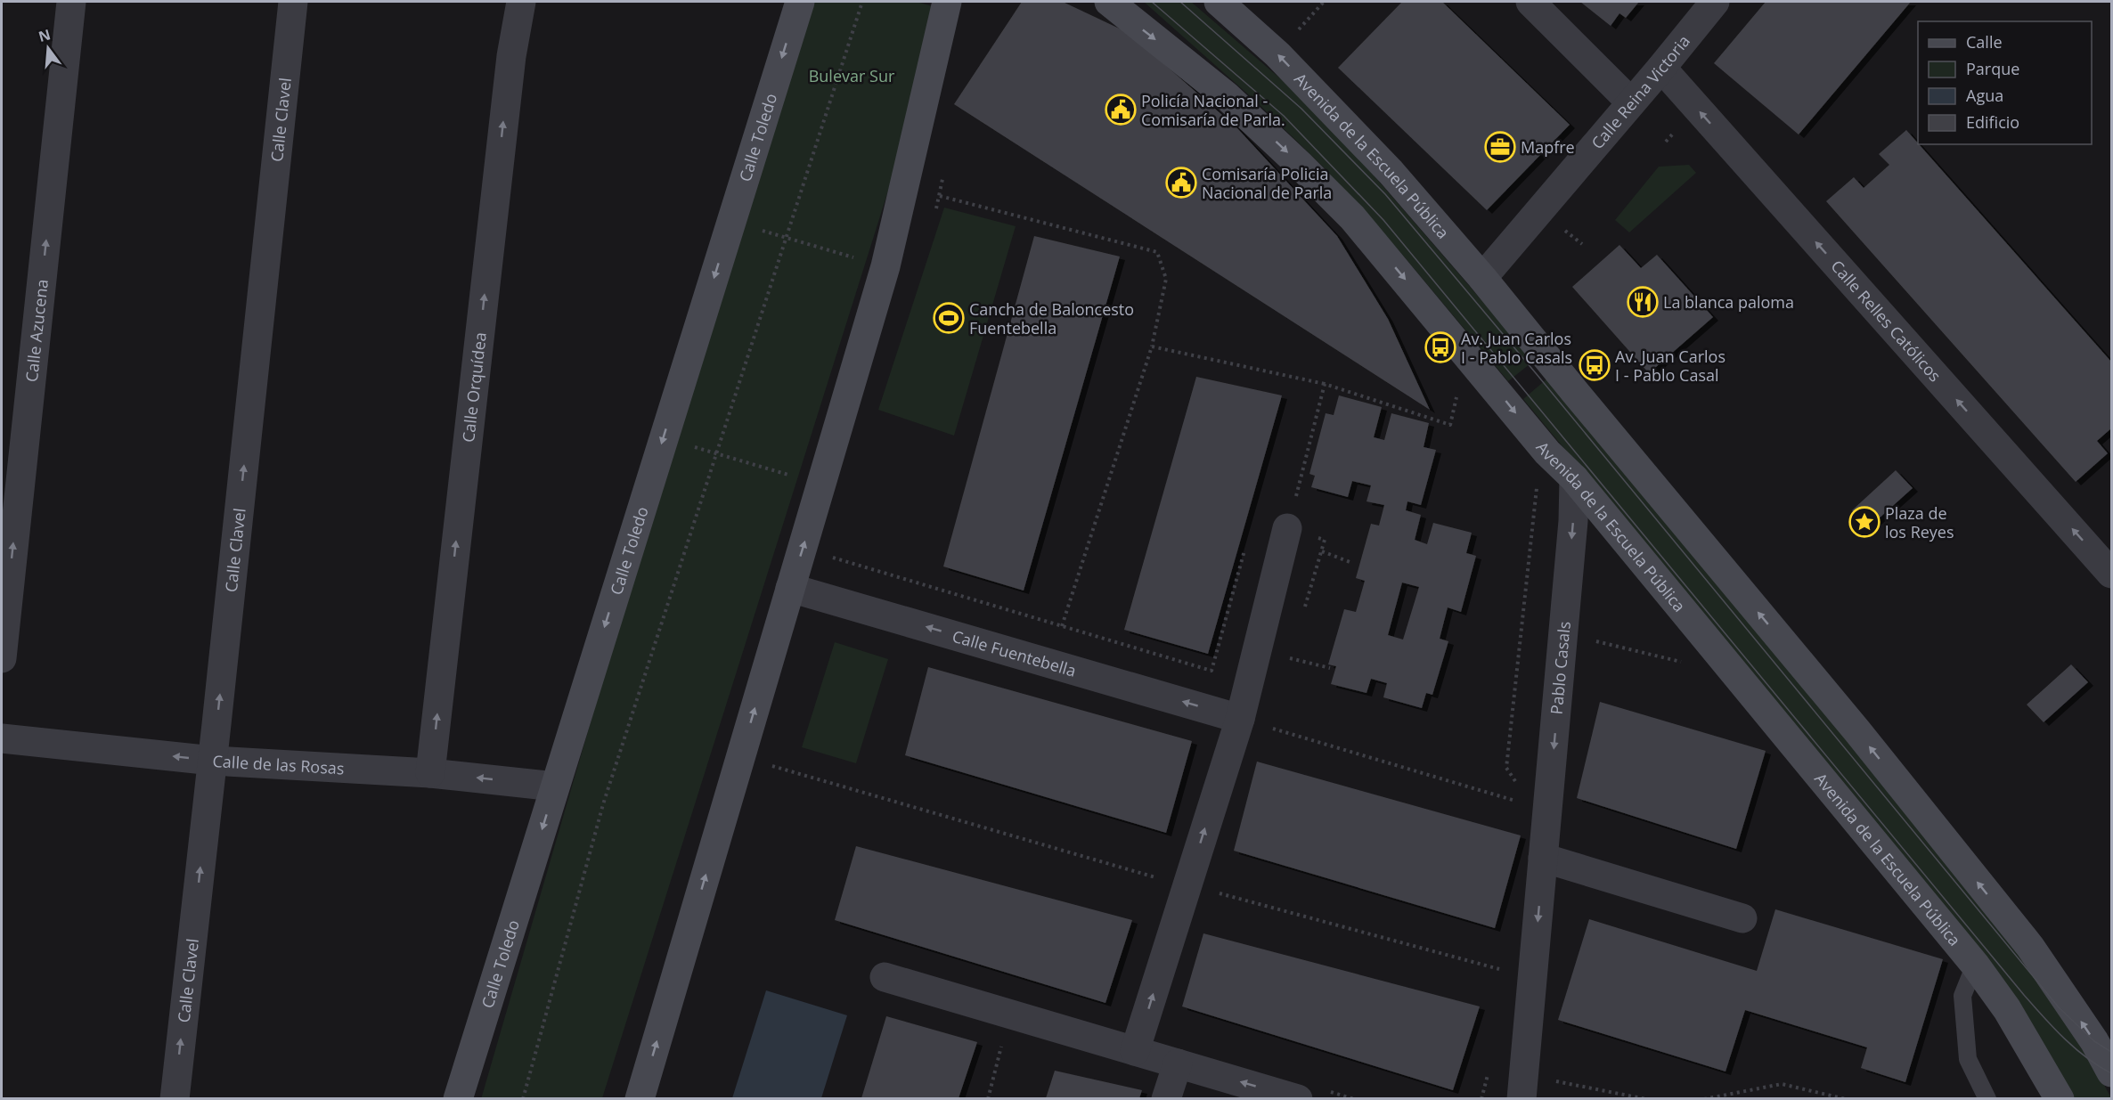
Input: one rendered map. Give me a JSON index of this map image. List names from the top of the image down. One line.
{"streets":{"street":["Calle Reina Victoria","Calle Clavel","Calle Toledo","Avenida de la Escuela Pública","Calle Relles Católicos","Calle Azucena","Calle Orquídea","Calle Fuentebella","Pablo Casals","Calle de las Rosas"]},"crossings":[["Calle Reina Victoria","Avenida de la Escuela Pública"],["Calle Reina Victoria","Calle Relles Católicos"],["Calle Clavel","Calle de las Rosas"],["Calle Toledo","Calle de las Rosas"],["Avenida de la Escuela Pública","Pablo Casals"],["Calle Orquídea","Calle de las Rosas"]],"one_way":["Calle Clavel","Calle Relles Católicos","Calle Azucena","Calle Orquídea","Calle Fuentebella","Pablo Casals","Calle de las Rosas"],"parks":["Bulevar Sur"],"places":{"public building":["Policía Nacional - Comisaría de Parla.","Comisaría Policia Nacional de Parla"],"office":["Mapfre"],"restaurant":["La blanca paloma"],"sports":["Cancha de Baloncesto Fuentebella"],"bus stop":["Av. Juan Carlos I - Pablo Casals","Av. Juan Carlos I - Pablo Casal"],"place":["Plaza de los Reyes"]},"legend":["Calle","Parque","Agua","Edificio"],"north":"top"}
